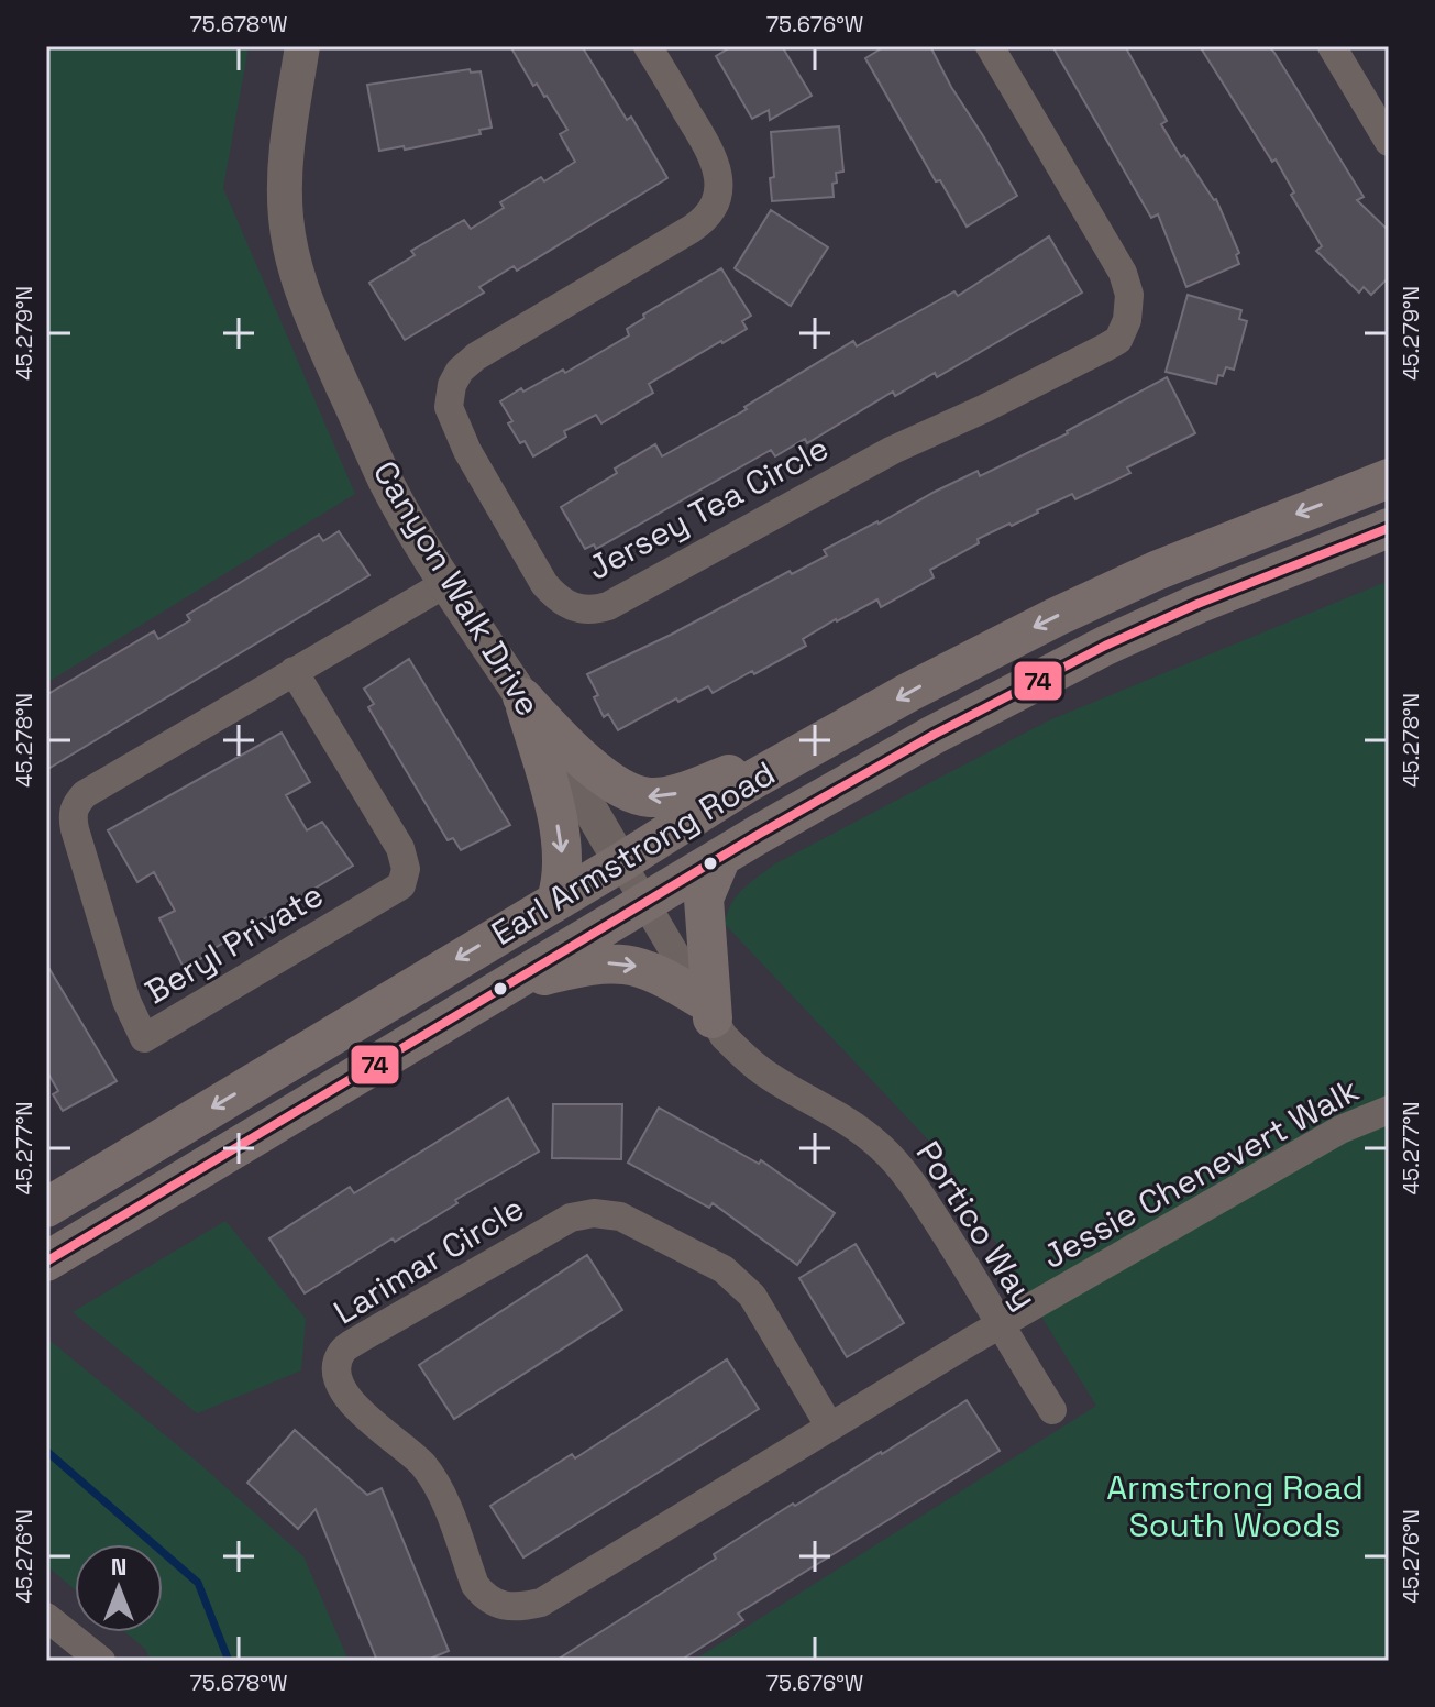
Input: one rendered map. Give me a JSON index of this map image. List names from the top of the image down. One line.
{"streets":{"main road":["Earl Armstrong Road"],"street":["Jersey Tea Circle","Canyon Walk Drive","Beryl Private","Jessie Chenevert Walk","Portico Way","Larimar Circle"]},"crossings":[["Canyon Walk Drive","Earl Armstrong Road"],["Canyon Walk Drive","Beryl Private"],["Canyon Walk Drive","Portico Way"],["Earl Armstrong Road","Portico Way"],["Jessie Chenevert Walk","Portico Way"],["Jessie Chenevert Walk","Larimar Circle"],["Portico Way","Larimar Circle"]],"parks":["Armstrong Road South Woods"],"lines":["transit line 74"],"north":"top","coordinates":["75.678°W","75.676°W","45.279°N","45.278°N","45.277°N","45.276°N"]}
